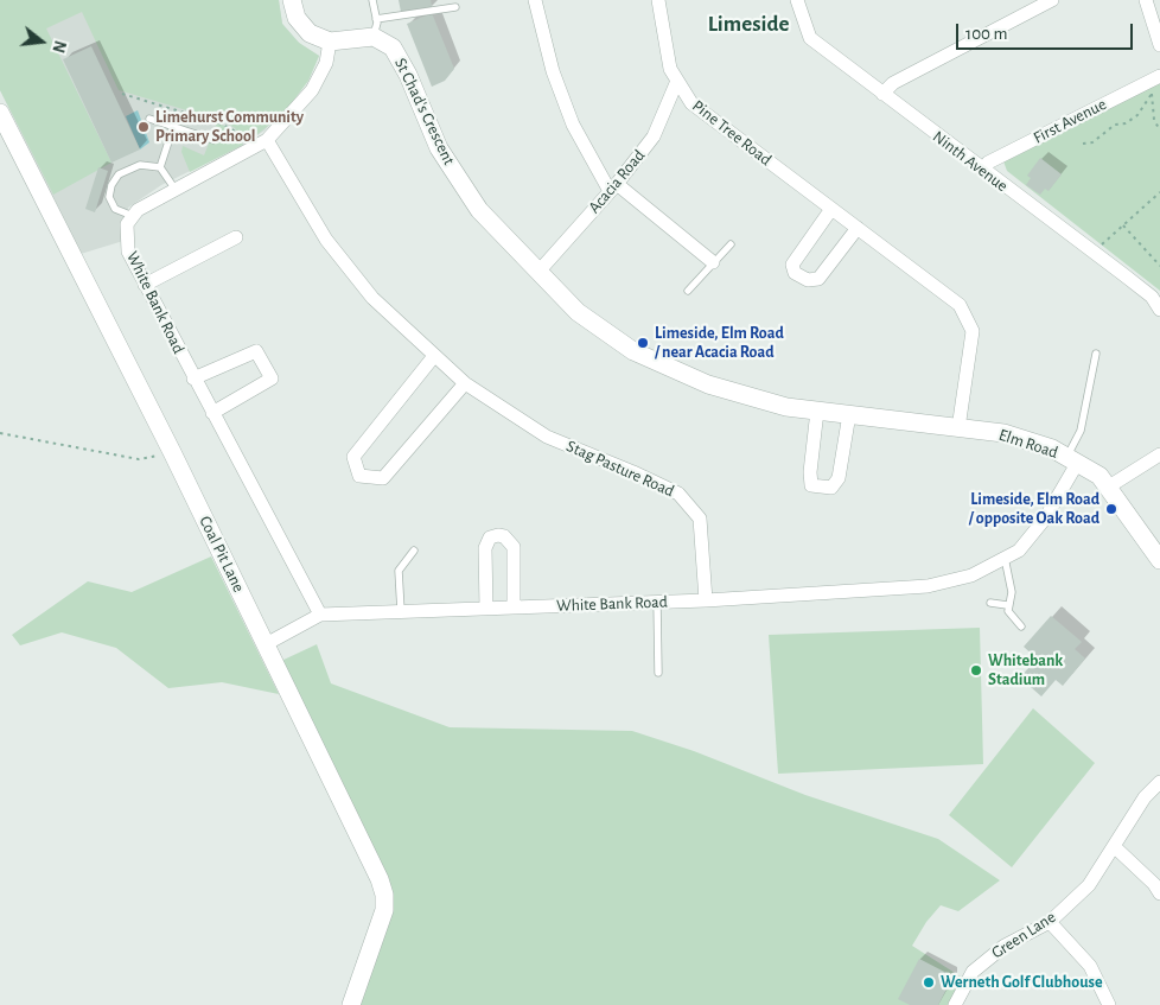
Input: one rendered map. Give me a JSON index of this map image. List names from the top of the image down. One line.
{"streets":{"street":["St Chad's Crescent","First Avenue","Pine Tree Road","Ninth Avenue","Acacia Road","White Bank Road","Elm Road","Stag Pasture Road","Coal Pit Lane","Green Lane"]},"crossings":[["St Chad's Crescent","Acacia Road"],["St Chad's Crescent","Elm Road"],["First Avenue","Ninth Avenue"],["Pine Tree Road","Acacia Road"],["Pine Tree Road","Elm Road"],["Acacia Road","Elm Road"],["White Bank Road","Elm Road"],["White Bank Road","Stag Pasture Road"]],"districts":["Limeside"],"places":["Limehurst Community Primary School","Limeside, Elm Road / near Acacia Road","Limeside, Elm Road / opposite Oak Road","Whitebank Stadium","Werneth Golf Clubhouse"],"scale_bar":"100 m","north":"right"}
